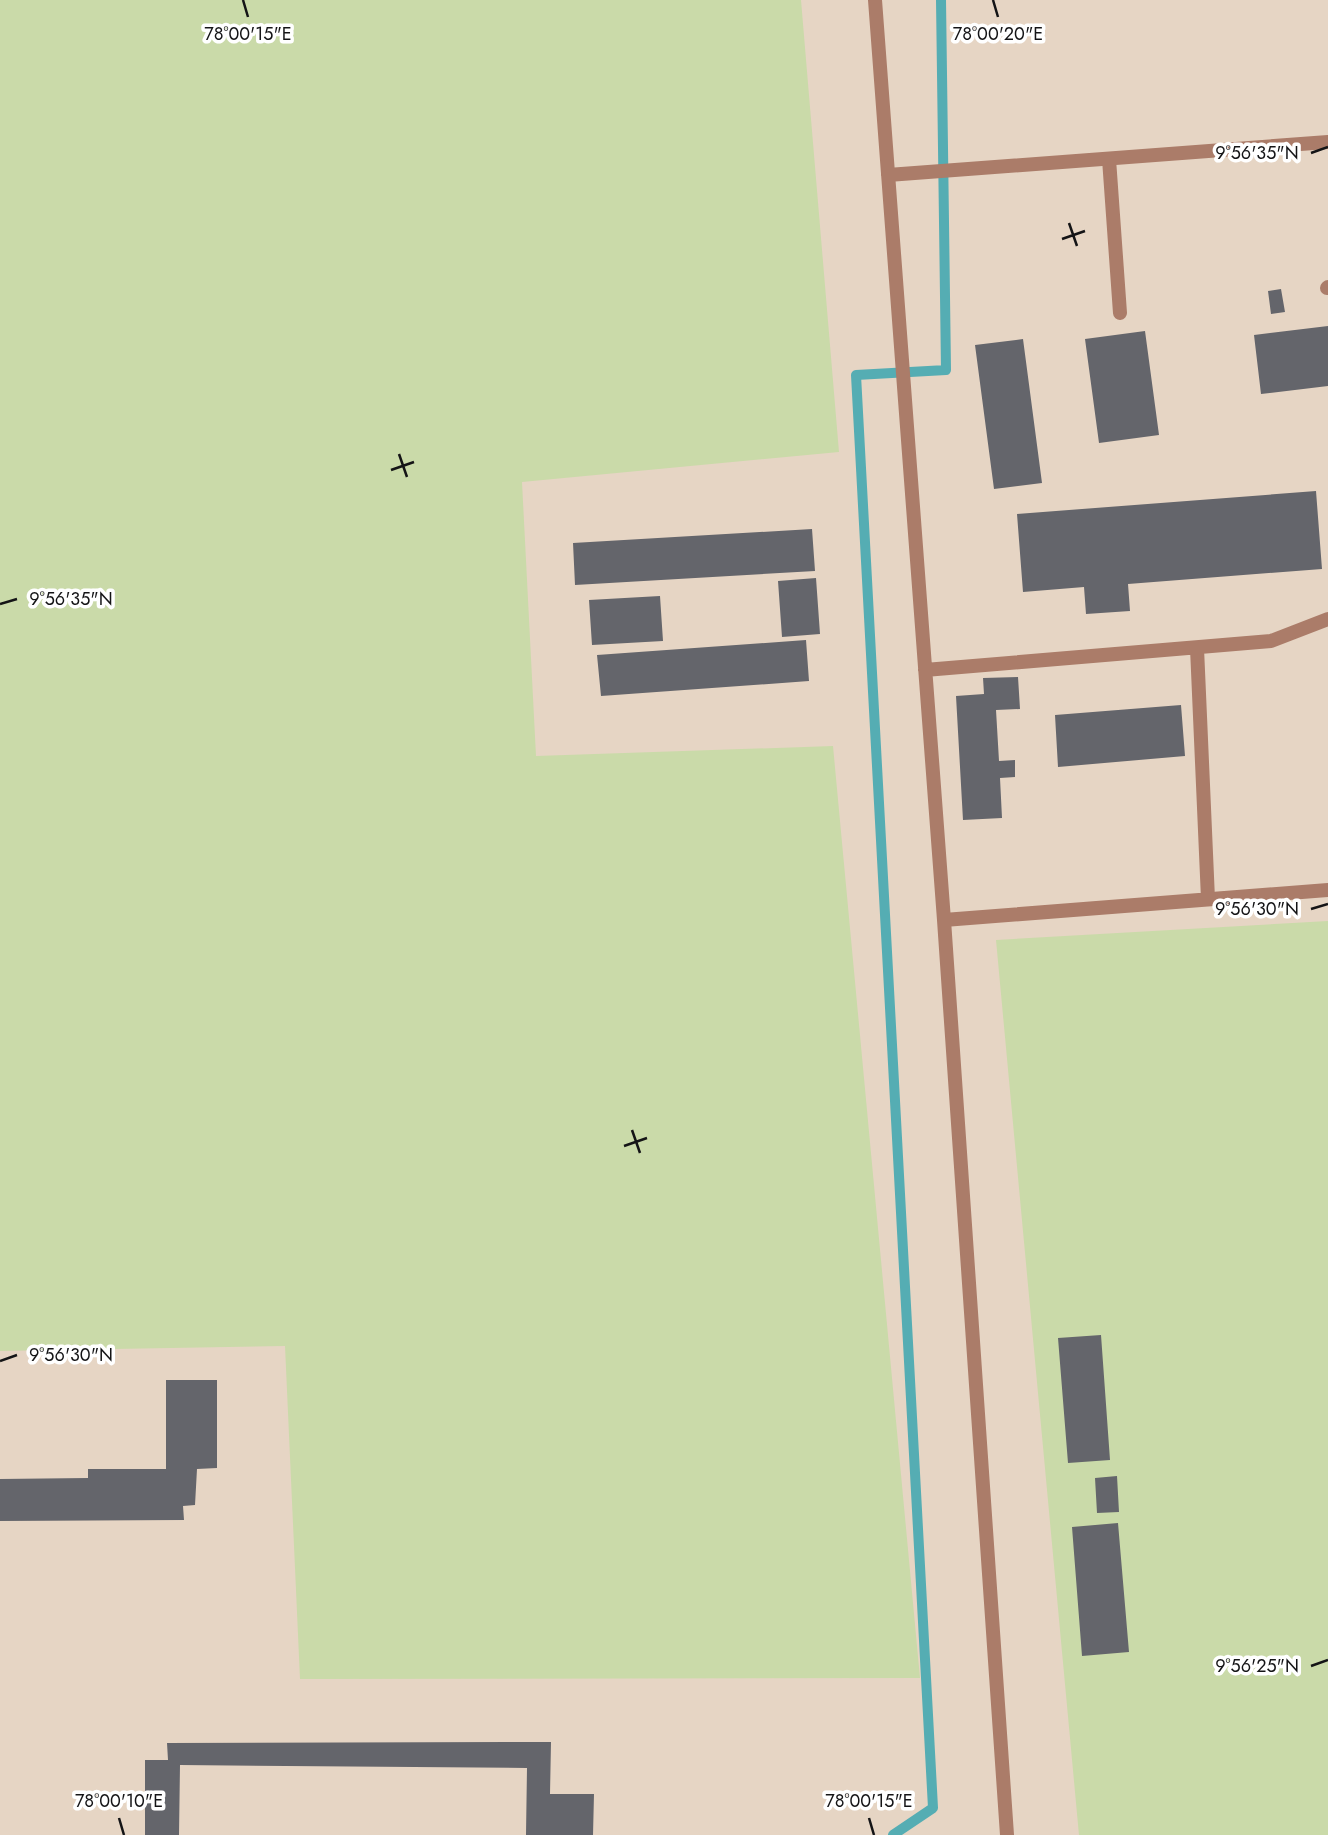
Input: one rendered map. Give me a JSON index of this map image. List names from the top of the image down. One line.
{"coordinates":["78°00'15\"E","78°00'20\"E","9°56'35\"N","9°56'30\"N","9°56'25\"N","78°00'10\"E"]}
